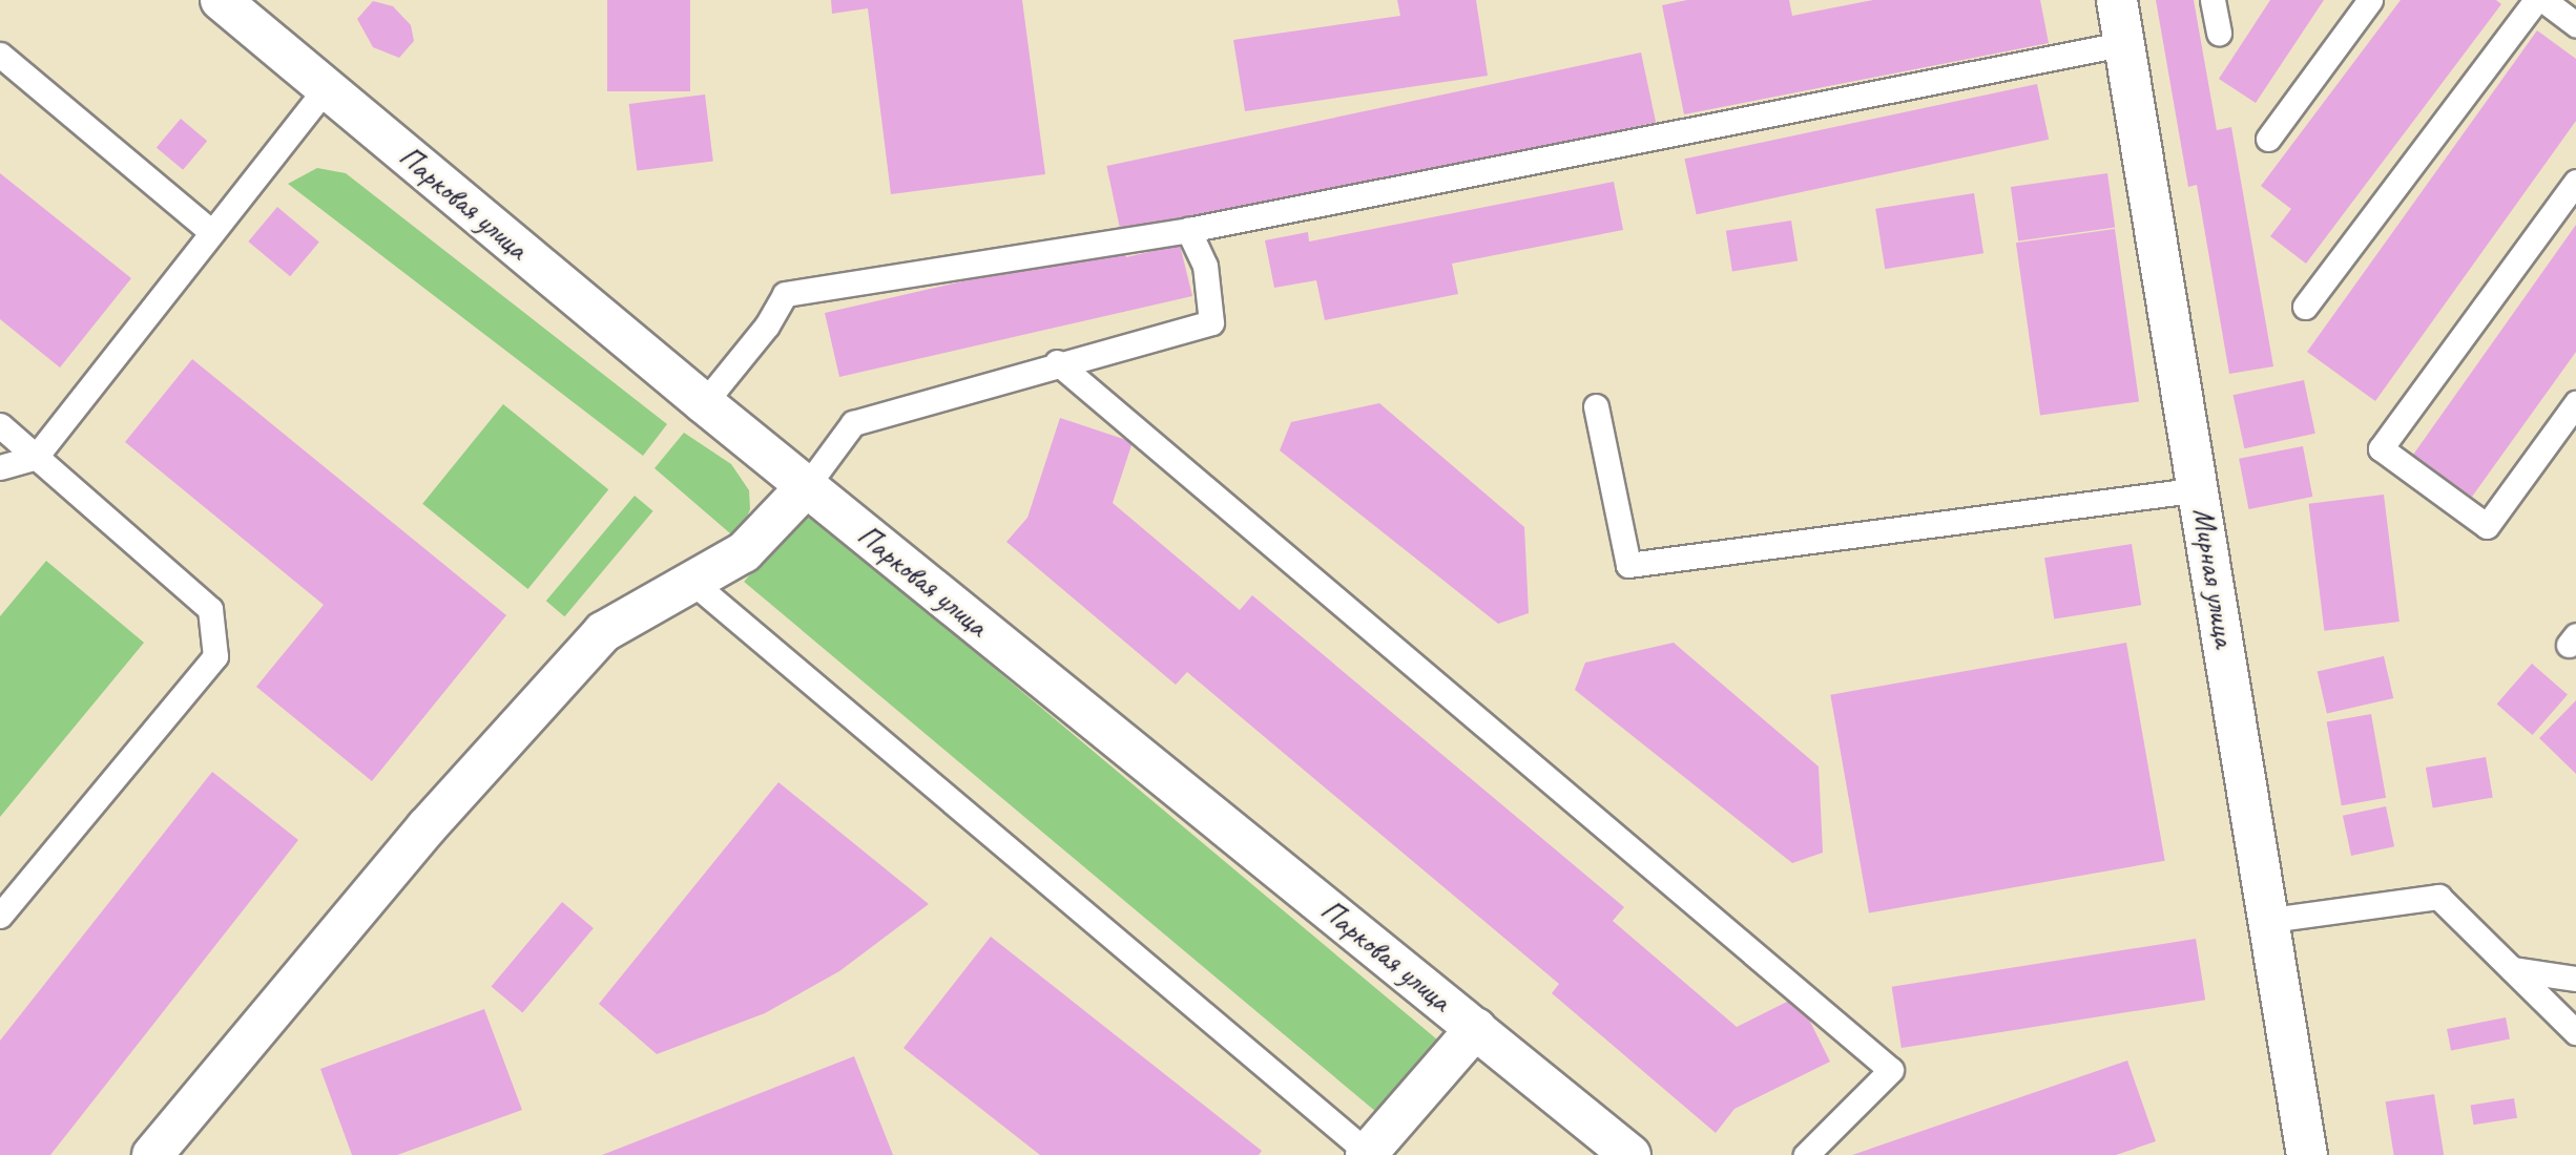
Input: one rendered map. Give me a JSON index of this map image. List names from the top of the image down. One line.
{"streets":{"street":["Парковая улица","Мирная улица"]}}
